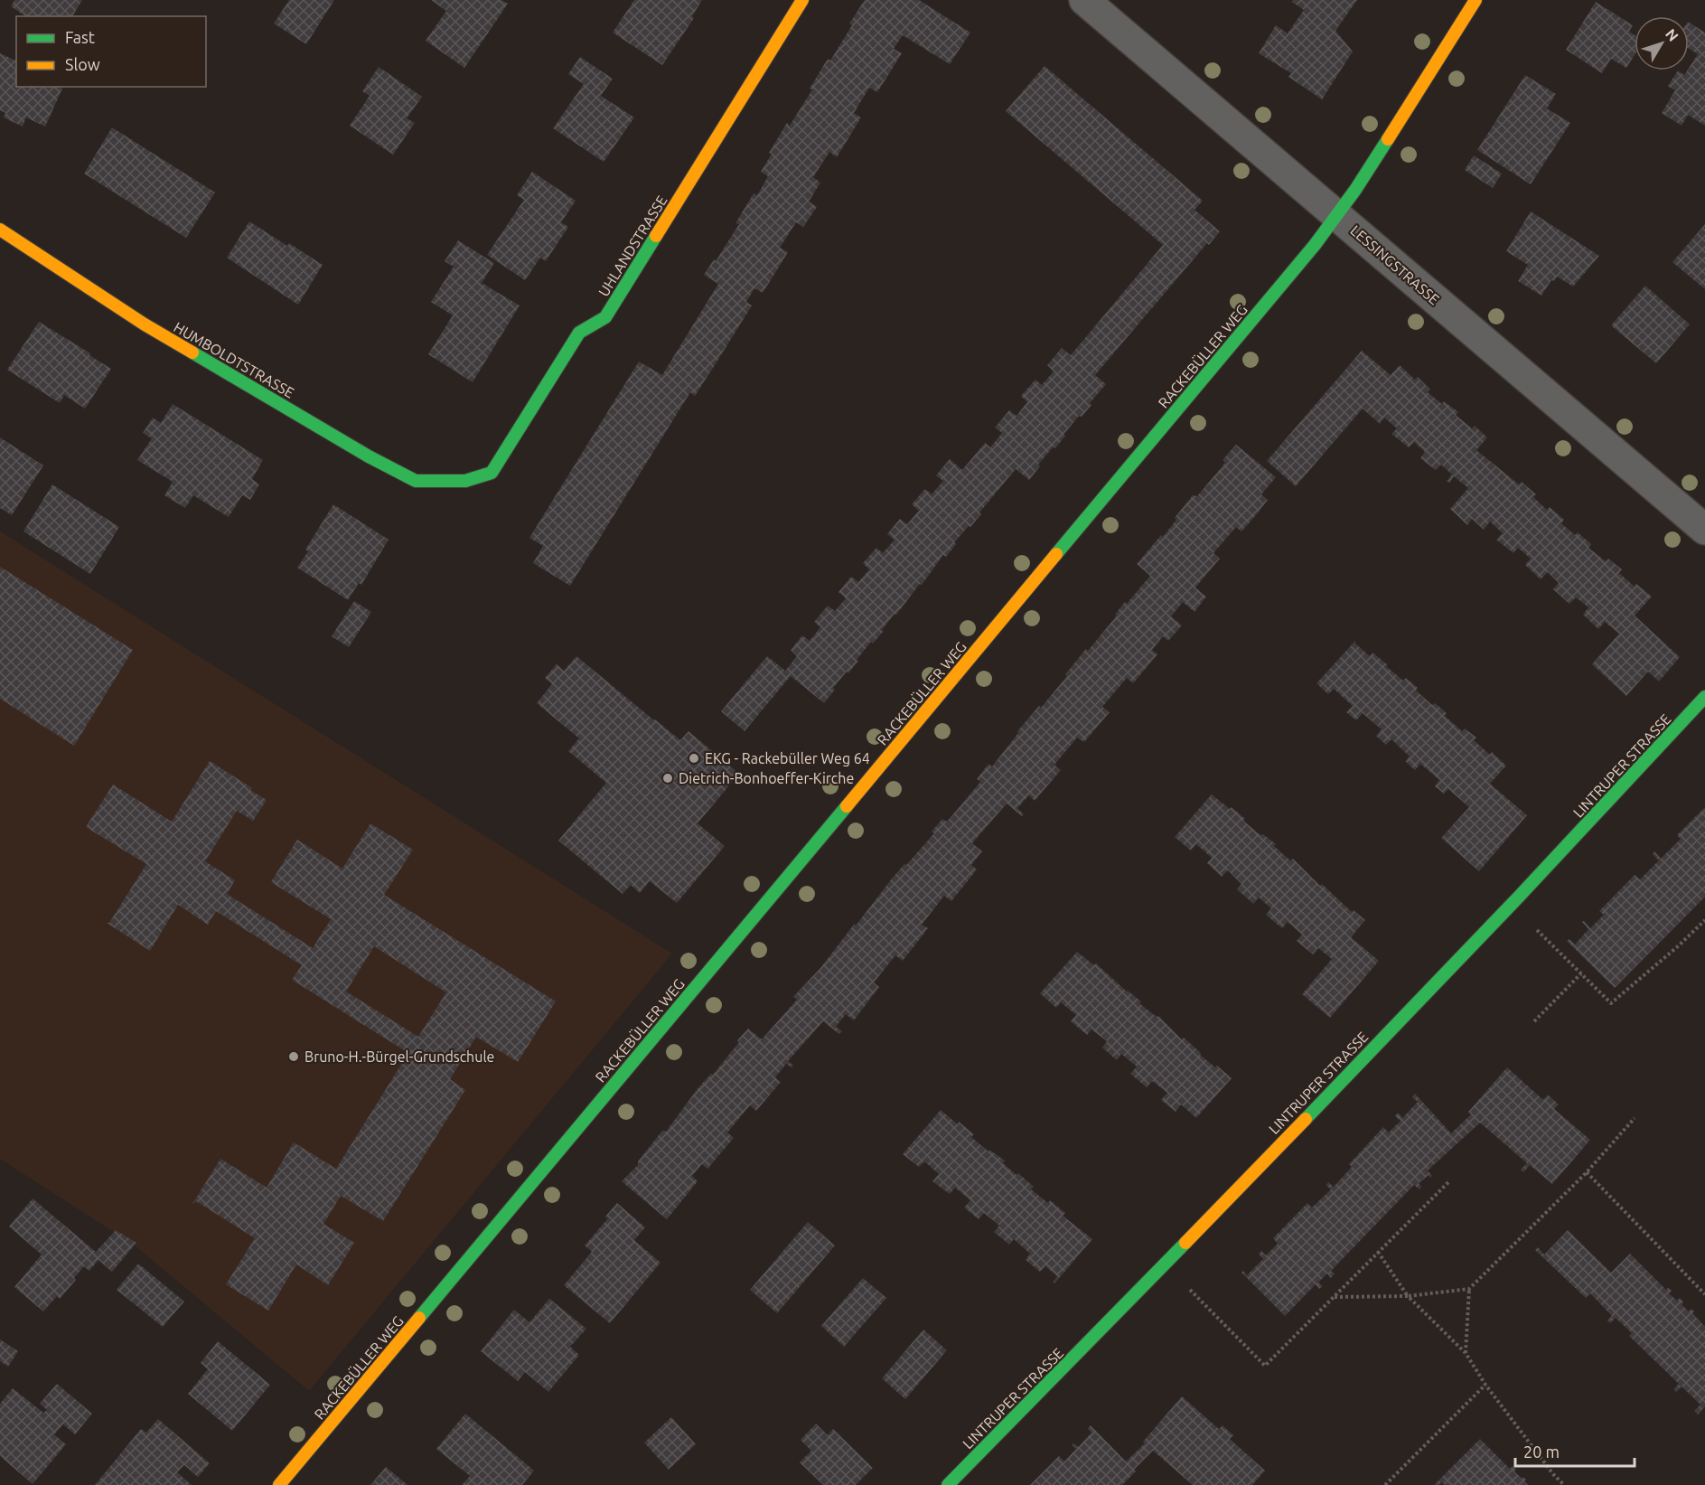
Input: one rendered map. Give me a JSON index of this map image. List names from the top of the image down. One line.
{"streets":{"street":["UHLANDSTRASSE","LESSINGSTRASSE","RACKEBÜLLER WEG","HUMBOLDTSTRASSE","LINTRUPER STRASSE"]},"crossings":[["UHLANDSTRASSE","HUMBOLDTSTRASSE"],["LESSINGSTRASSE","RACKEBÜLLER WEG"]],"places":["EKG - Rackebüller Weg 64","Dietrich-Bonhoeffer-Kirche","Bruno-H.-Bürgel-Grundschule"],"legend":["Fast","Slow"],"scale_bar":"20 m","north":"top right"}
